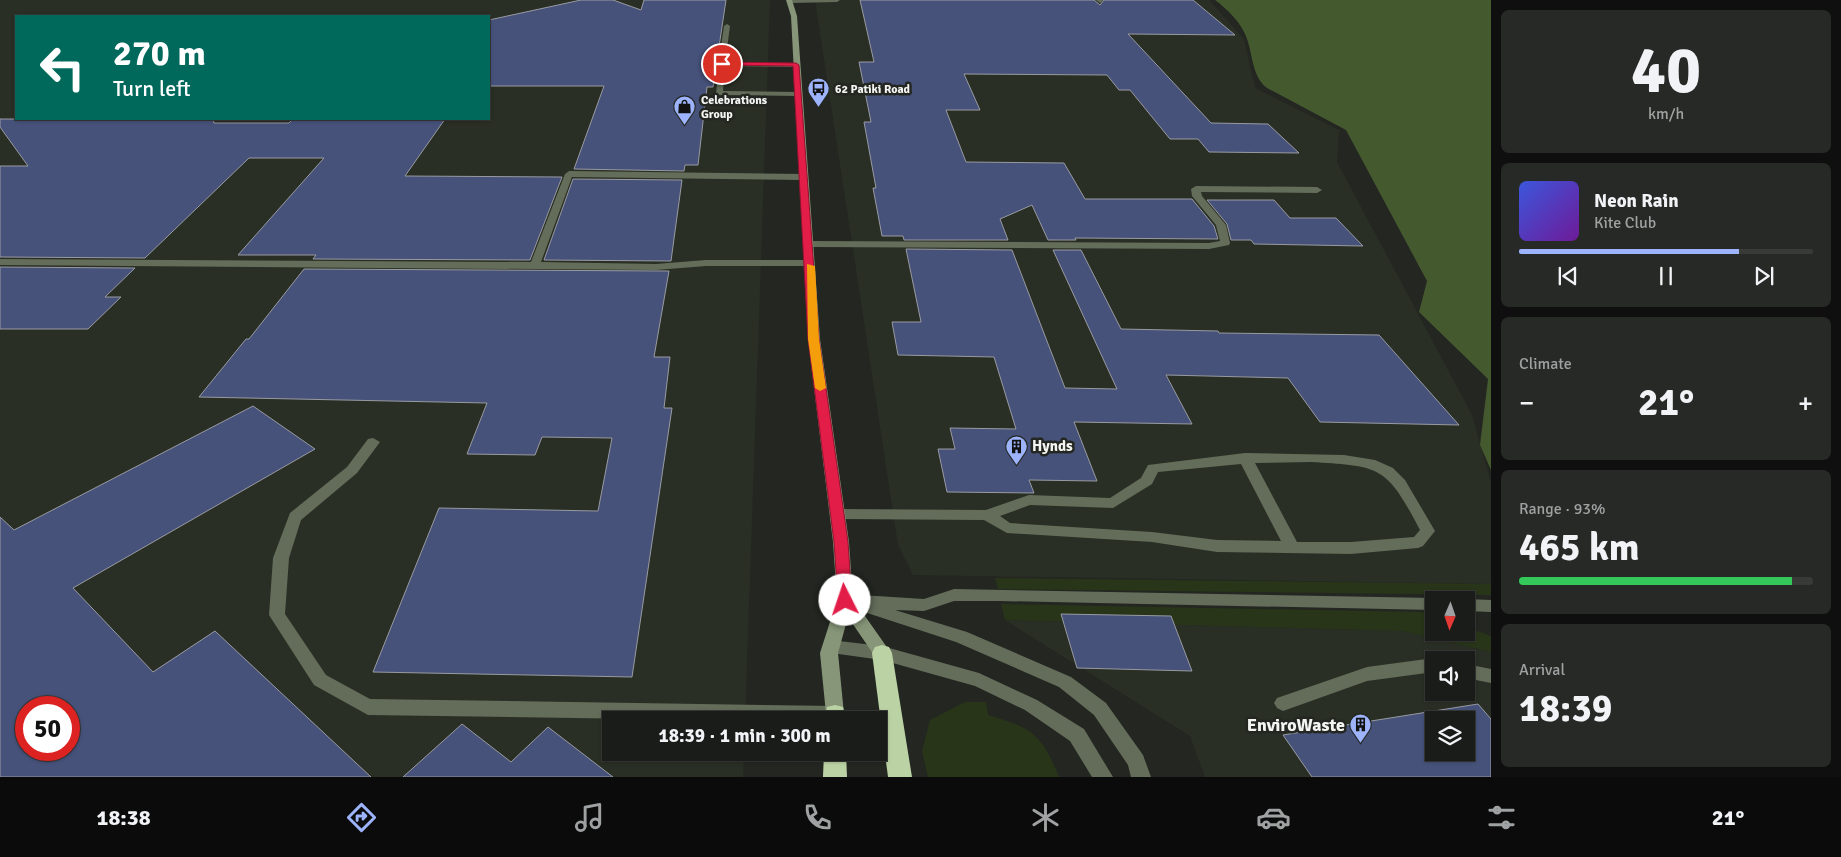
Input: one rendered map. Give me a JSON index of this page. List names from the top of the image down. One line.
{"places":{"bus stop":["62 Patiki Road"],"shop":["Celebrations Group"],"building":["Hynds","EnviroWaste"]},"north":"bottom","page":{"tile":[["40","km/h"],"Climate",["Range · 93%","465 km"],["Arrival","18:39"]],"turn":["270 m","Turn left"],"song":["Neon Rain","Kite Club"],"heat":["−","21°","+"],"limit":"50","trip":"18:39 · 1 min · 300 m","tabs":["18:38","21°"]}}
